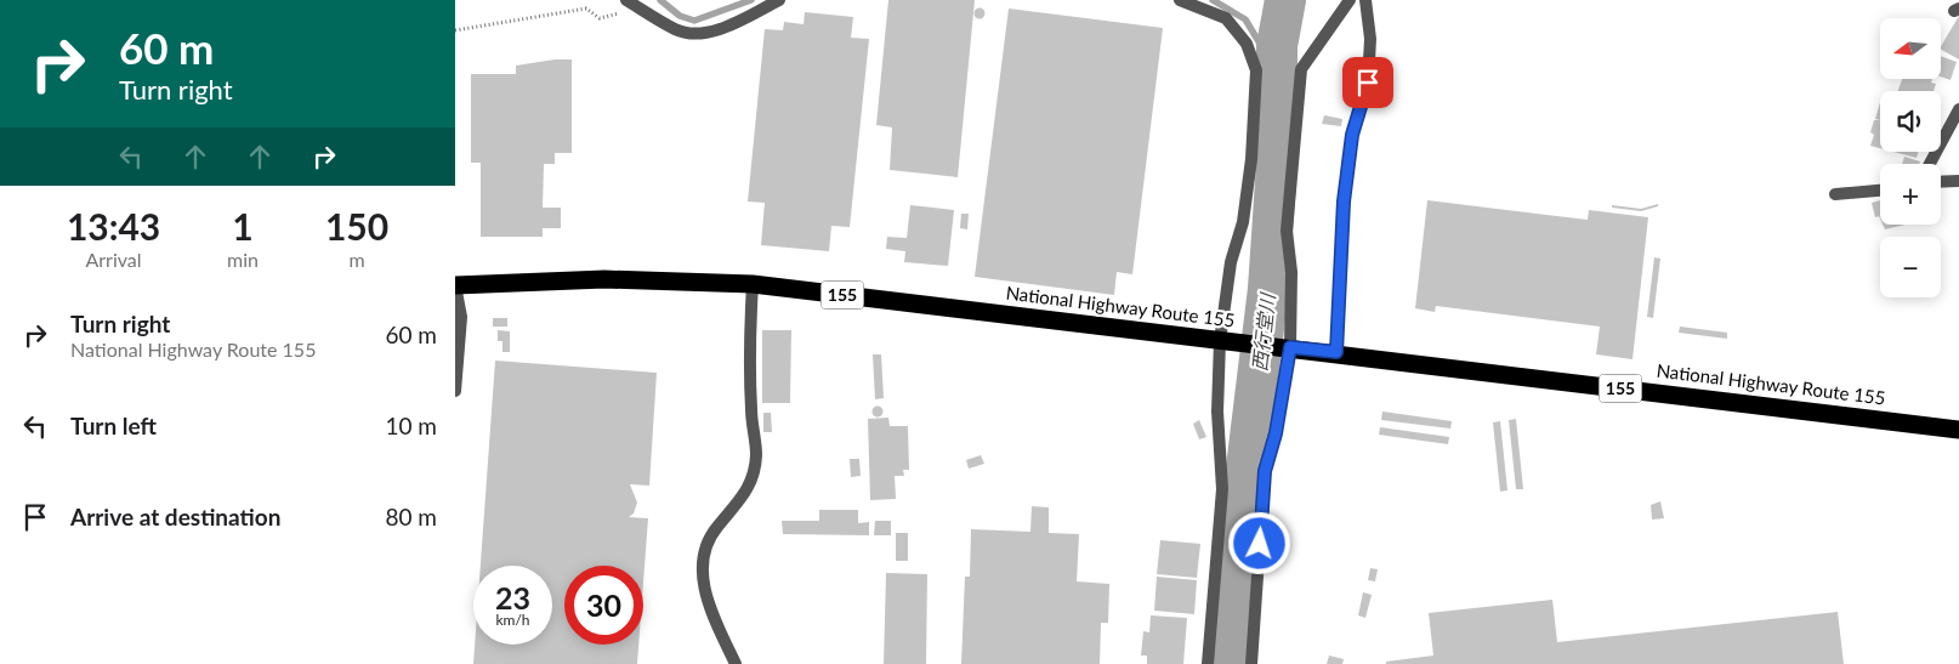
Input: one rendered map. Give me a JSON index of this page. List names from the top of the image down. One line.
{"streets":{"highway":["155","National Highway Route 155"]},"water":["西行堂川"],"north":"left","page":{"turn":["60 m","Turn right"],"map_buttons":["+","−"],"eta":["13:43","Arrival","1","min","150","m"],"list":[{"name":"Turn right","note":"National Highway Route 155","value":"60 m"},{"name":"Turn left","value":"10 m"},{"name":"Arrive at destination","value":"80 m"}],"speed":"23 km/h","limit":"30"}}
